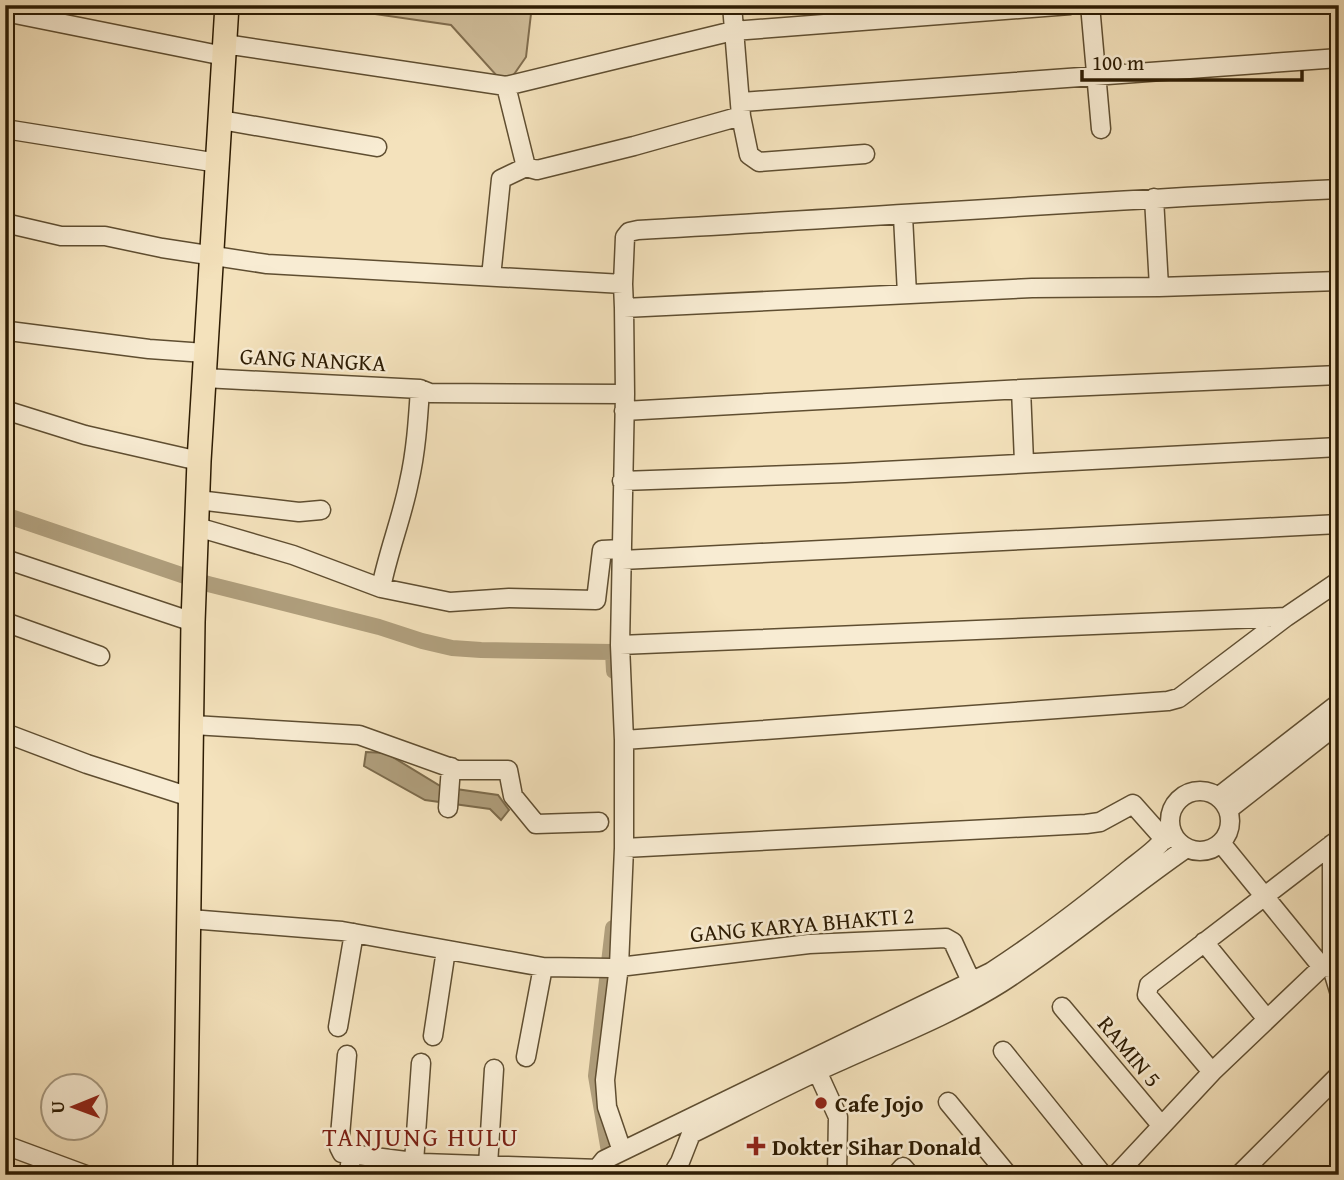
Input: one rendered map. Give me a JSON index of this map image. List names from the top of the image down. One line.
{"streets":{"street":["GANG NANGKA","GANG KARYA BHAKTI 2","RAMIN 5"]},"districts":["TANJUNG HULU"],"places":{"other":["Cafe Jojo"],"health":["Dokter Sihar Donald"]},"scale_bar":"100 m","north":"left"}
